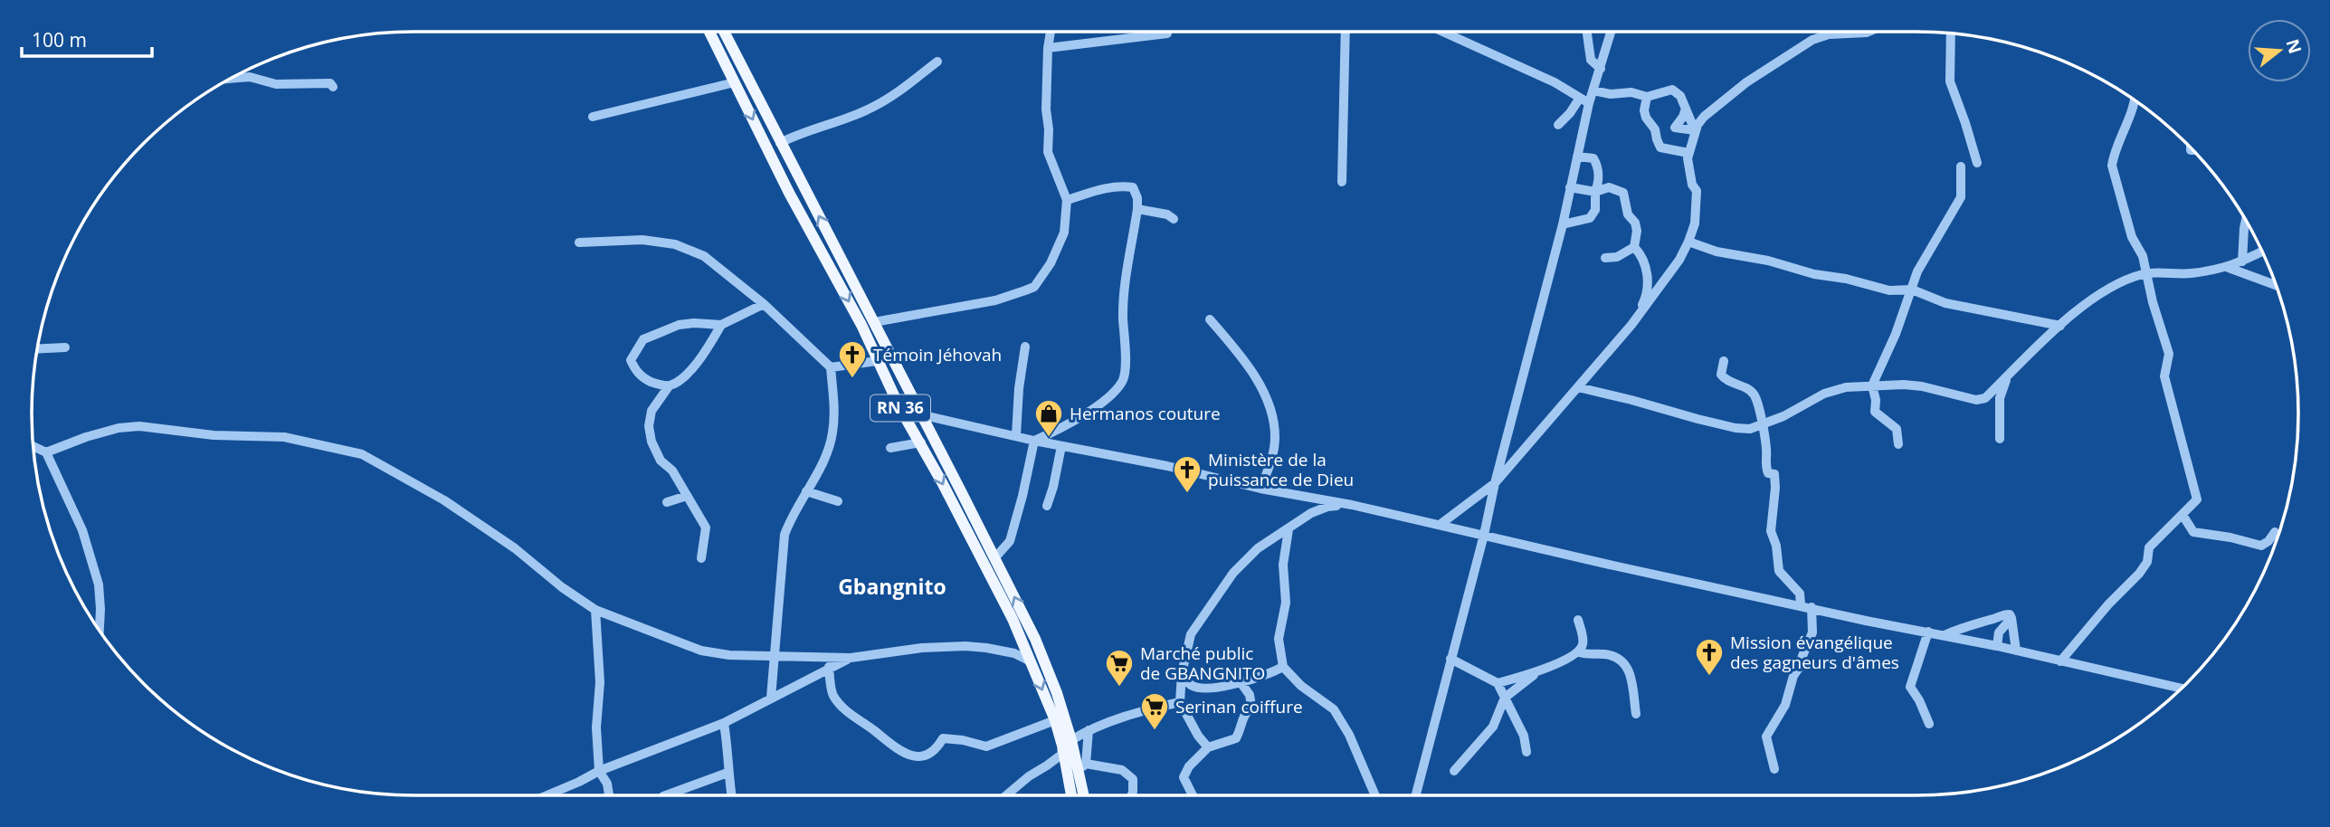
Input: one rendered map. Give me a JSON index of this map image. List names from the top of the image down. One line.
{"streets":{"main road":["RN 36"]},"districts":["Gbangnito"],"places":{"church":["Témoin Jéhovah","Ministère de la puissance de Dieu","Mission évangélique des gagneurs d'âmes"],"shop":["Hermanos couture"],"supermarket":["Marché public de GBANGNITO","Serinan coiffure"]},"scale_bar":"100 m","north":"right"}
